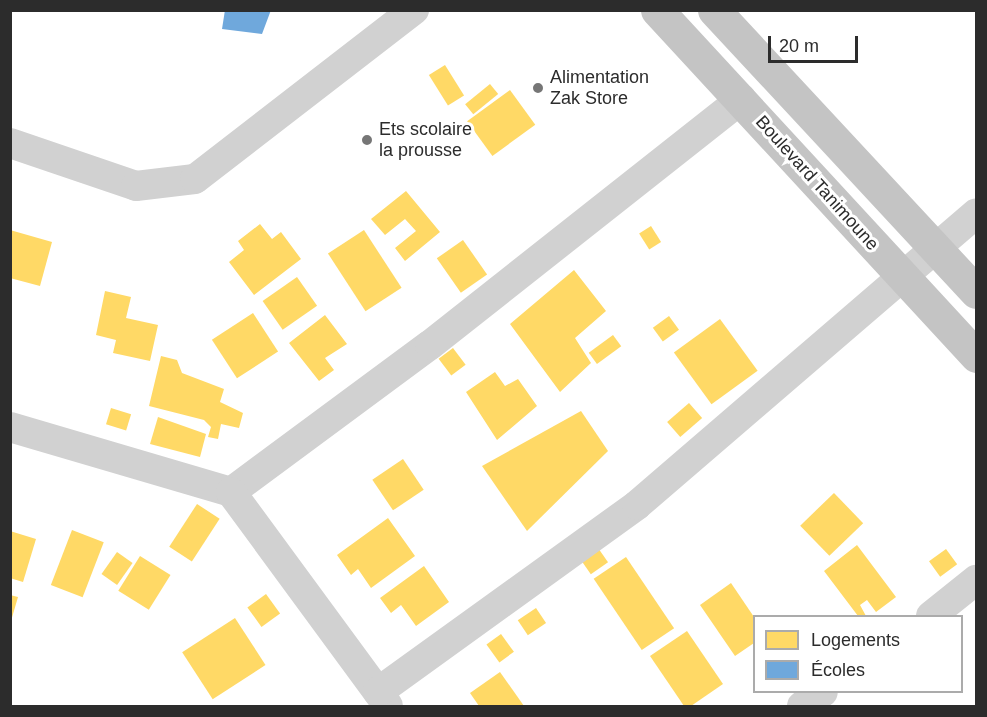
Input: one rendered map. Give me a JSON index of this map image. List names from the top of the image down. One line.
{"streets":{"main road":["Boulevard Tanimoune"]},"places":["Alimentation Zak Store","Ets scolaire la prousse"],"legend":["Logements","Écoles"],"scale_bar":"20 m"}
